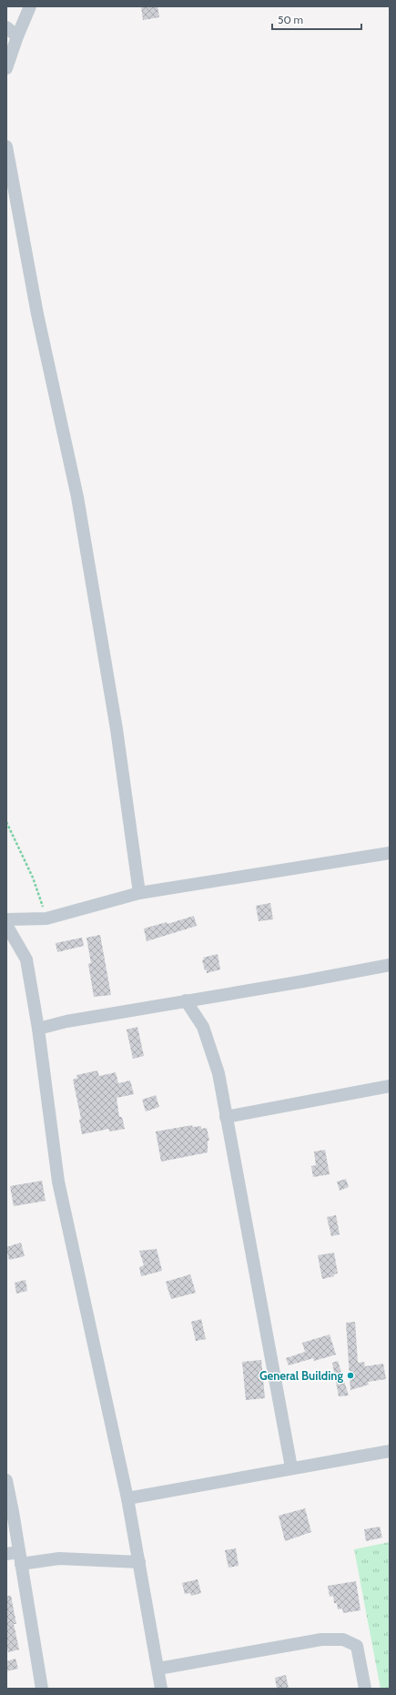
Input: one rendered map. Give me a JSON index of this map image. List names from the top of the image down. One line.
{"places":["General Building"],"scale_bar":"50 m"}
